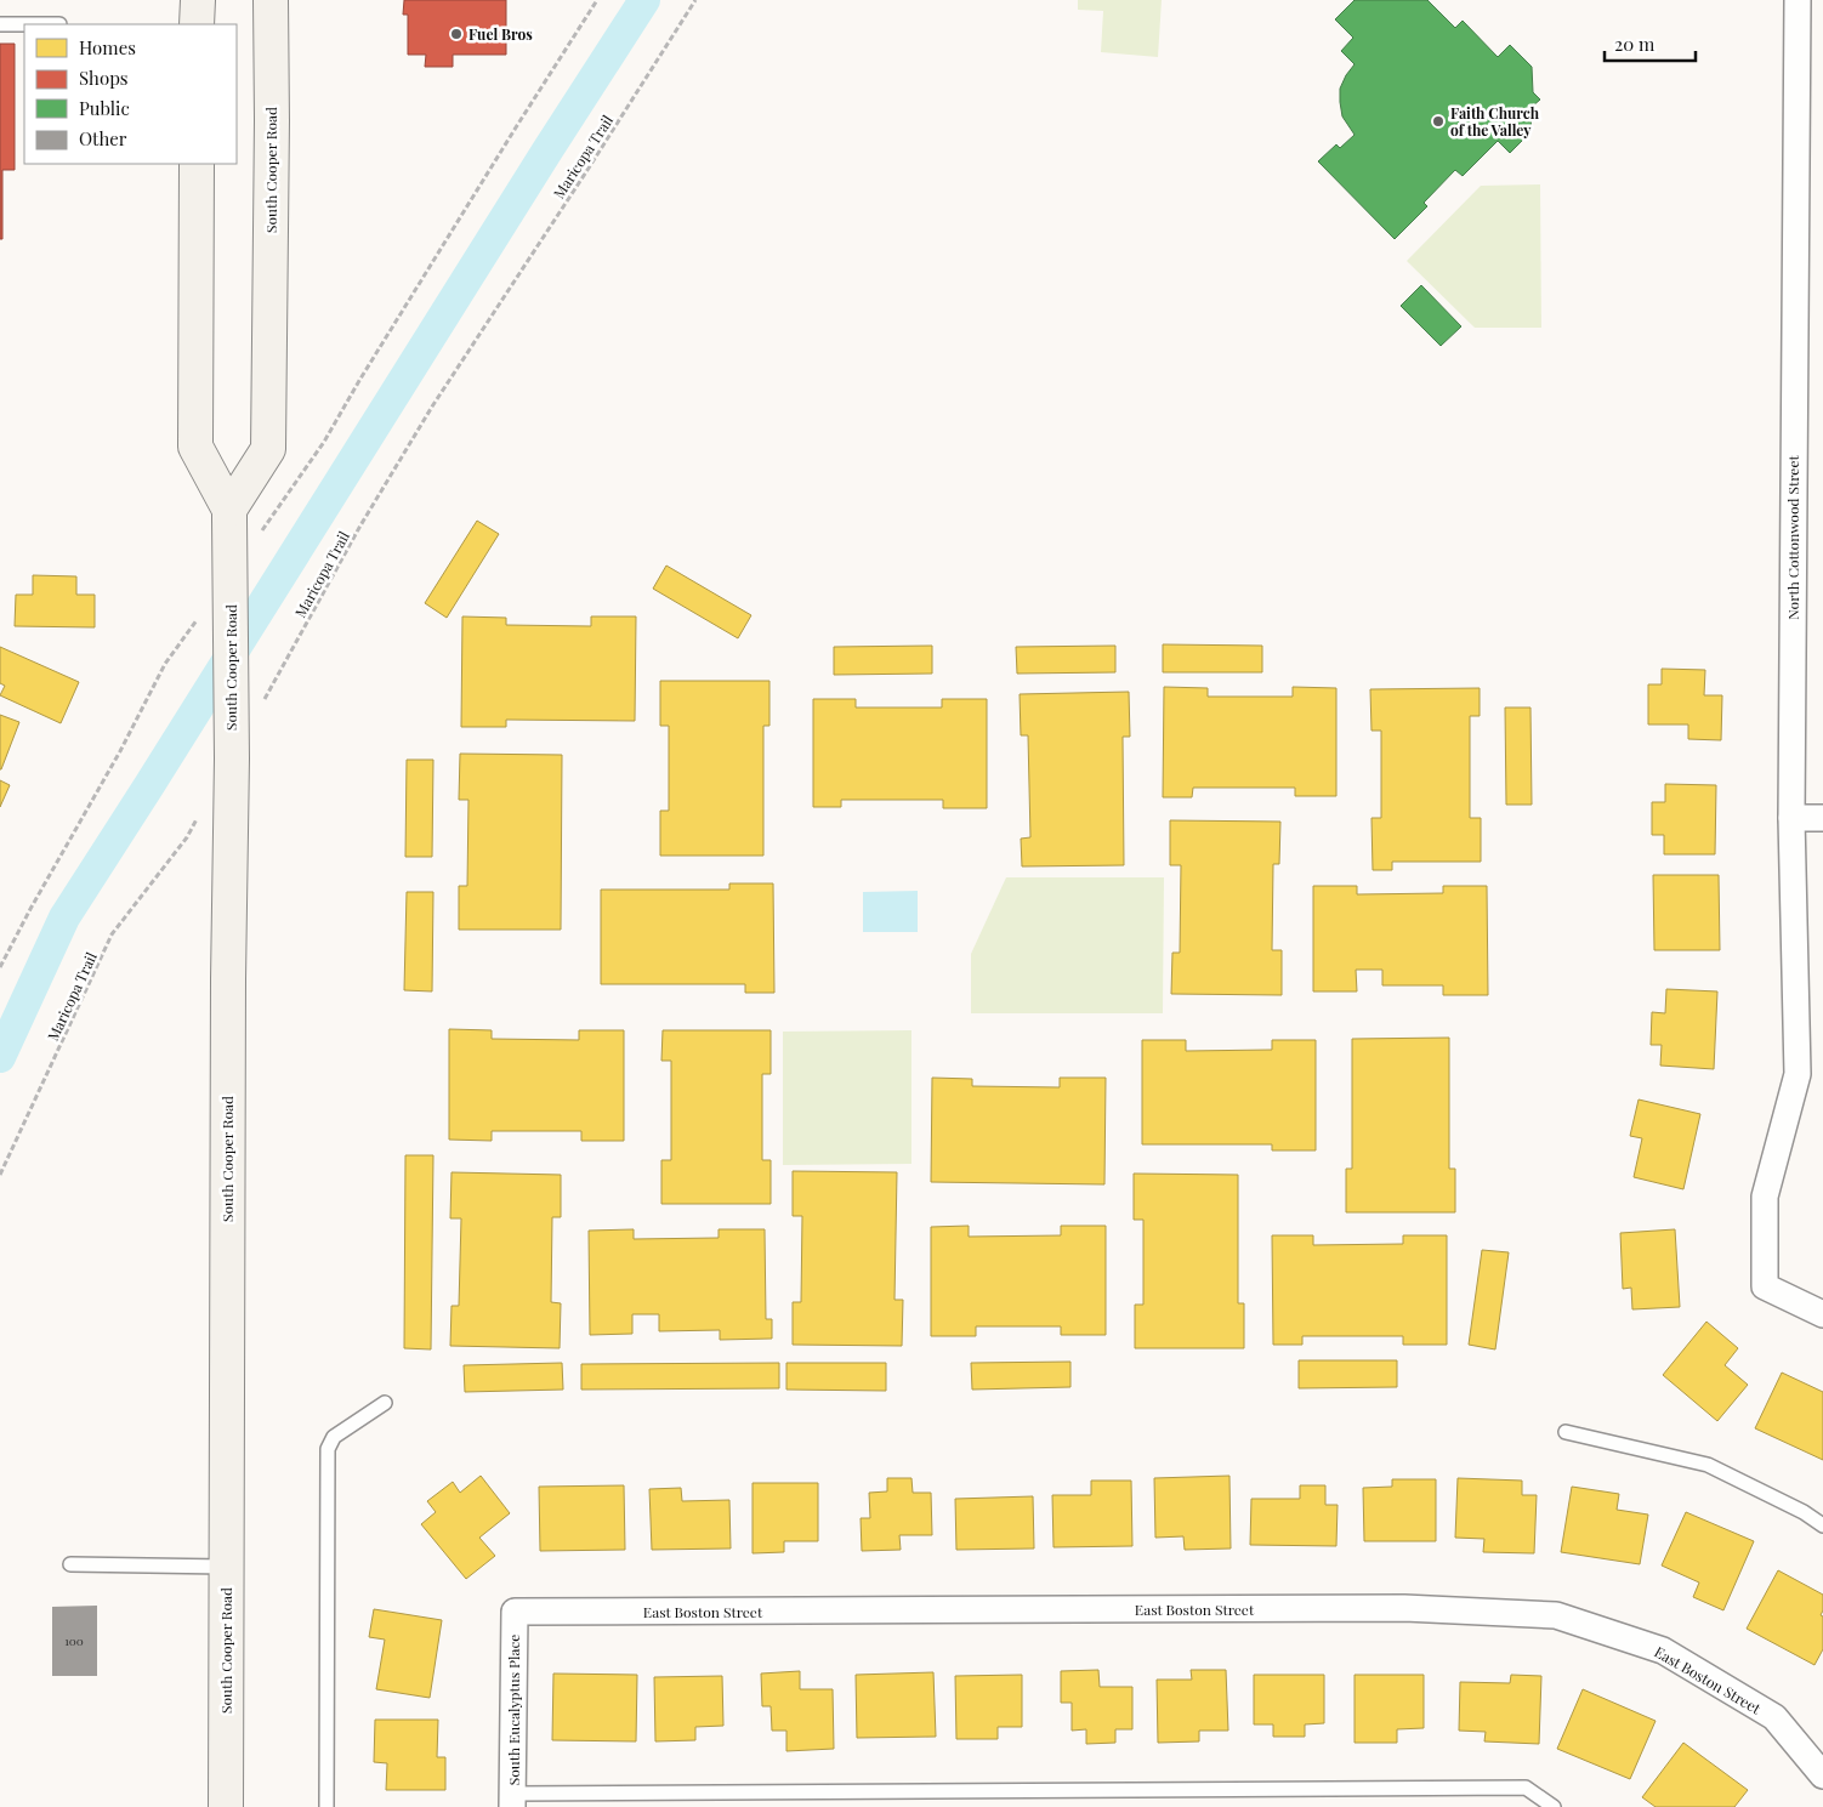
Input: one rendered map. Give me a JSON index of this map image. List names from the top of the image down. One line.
{"streets":{"main road":["South Cooper Road"],"street":["North Cottonwood Street","East Boston Street","South Eucalyptus Place"],"path":["Maricopa Trail"]},"crossings":[["East Boston Street","South Eucalyptus Place"]],"places":["Fuel Bros","Faith Church of the Valley"],"house_numbers":["100"],"legend":["Homes","Shops","Public","Other"],"scale_bar":"20 m"}
